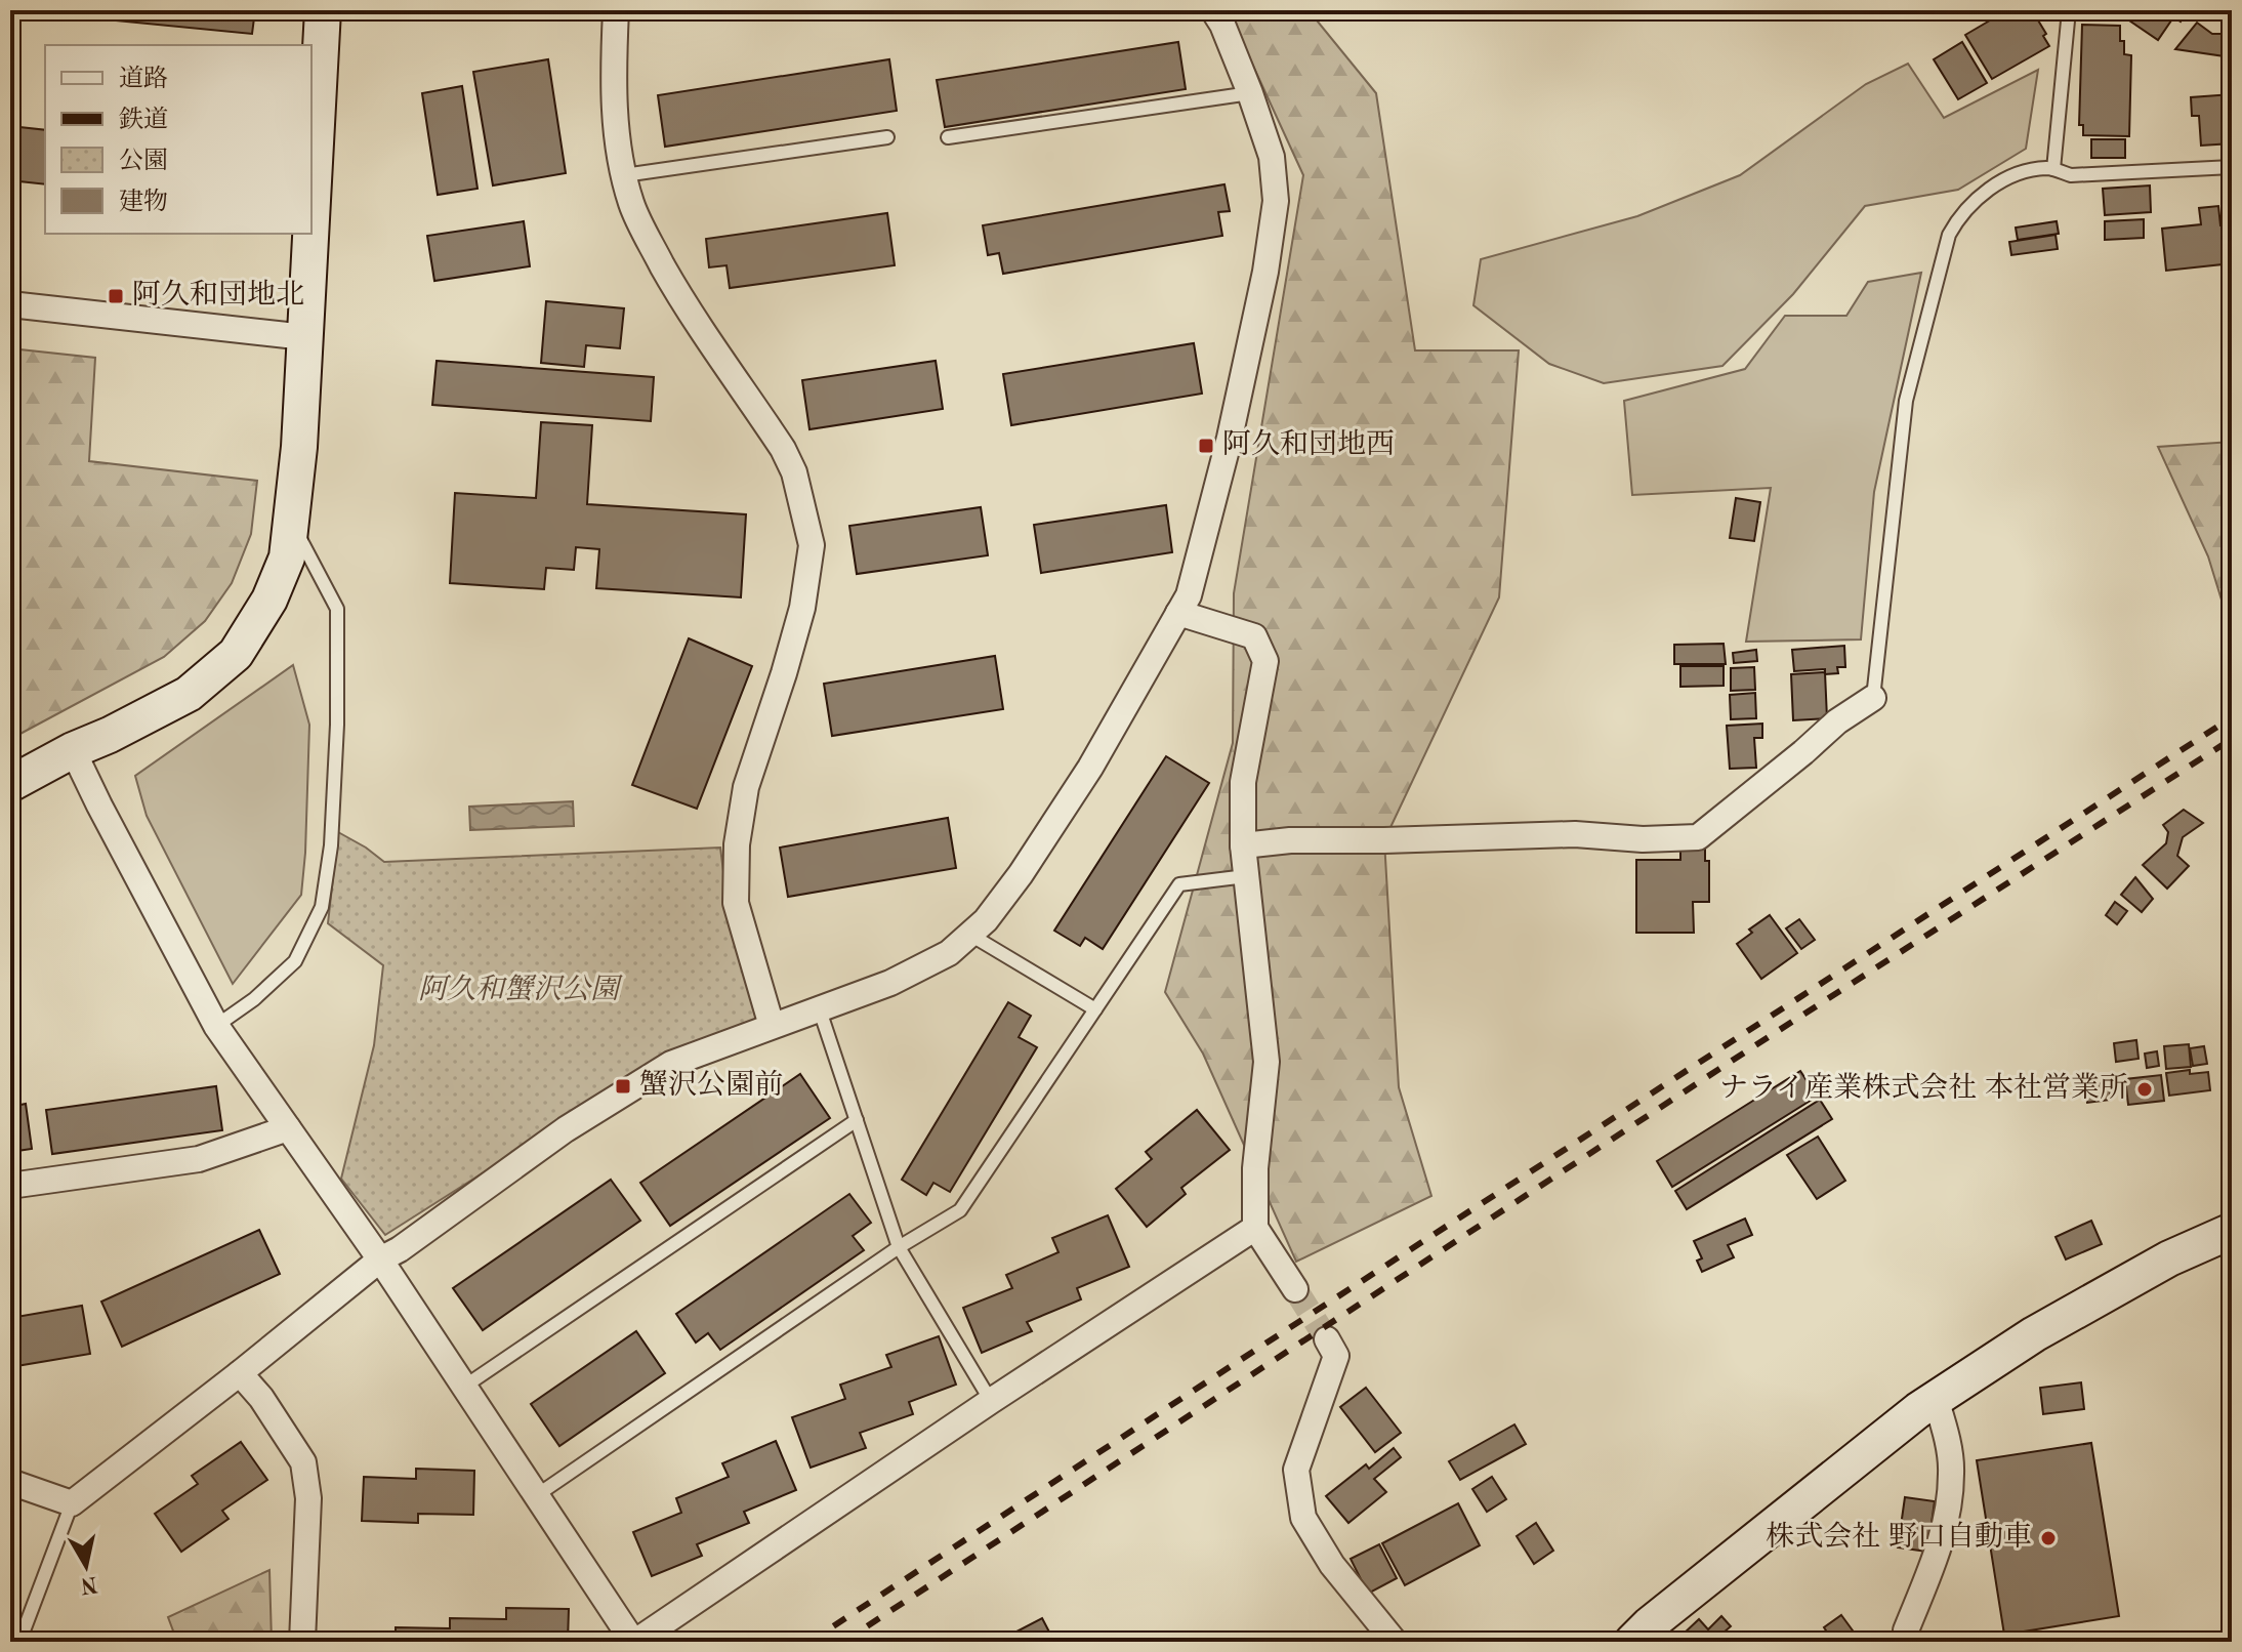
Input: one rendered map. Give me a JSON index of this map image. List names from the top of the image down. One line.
{"parks":["阿久和蟹沢公園"],"places":{"transit":["阿久和団地北","阿久和団地西","蟹沢公園前"],"other":["ナライ産業株式会社 本社営業所","株式会社 野口自動車"]},"legend":["道路","鉄道","公園","建物"],"north":"bottom"}
